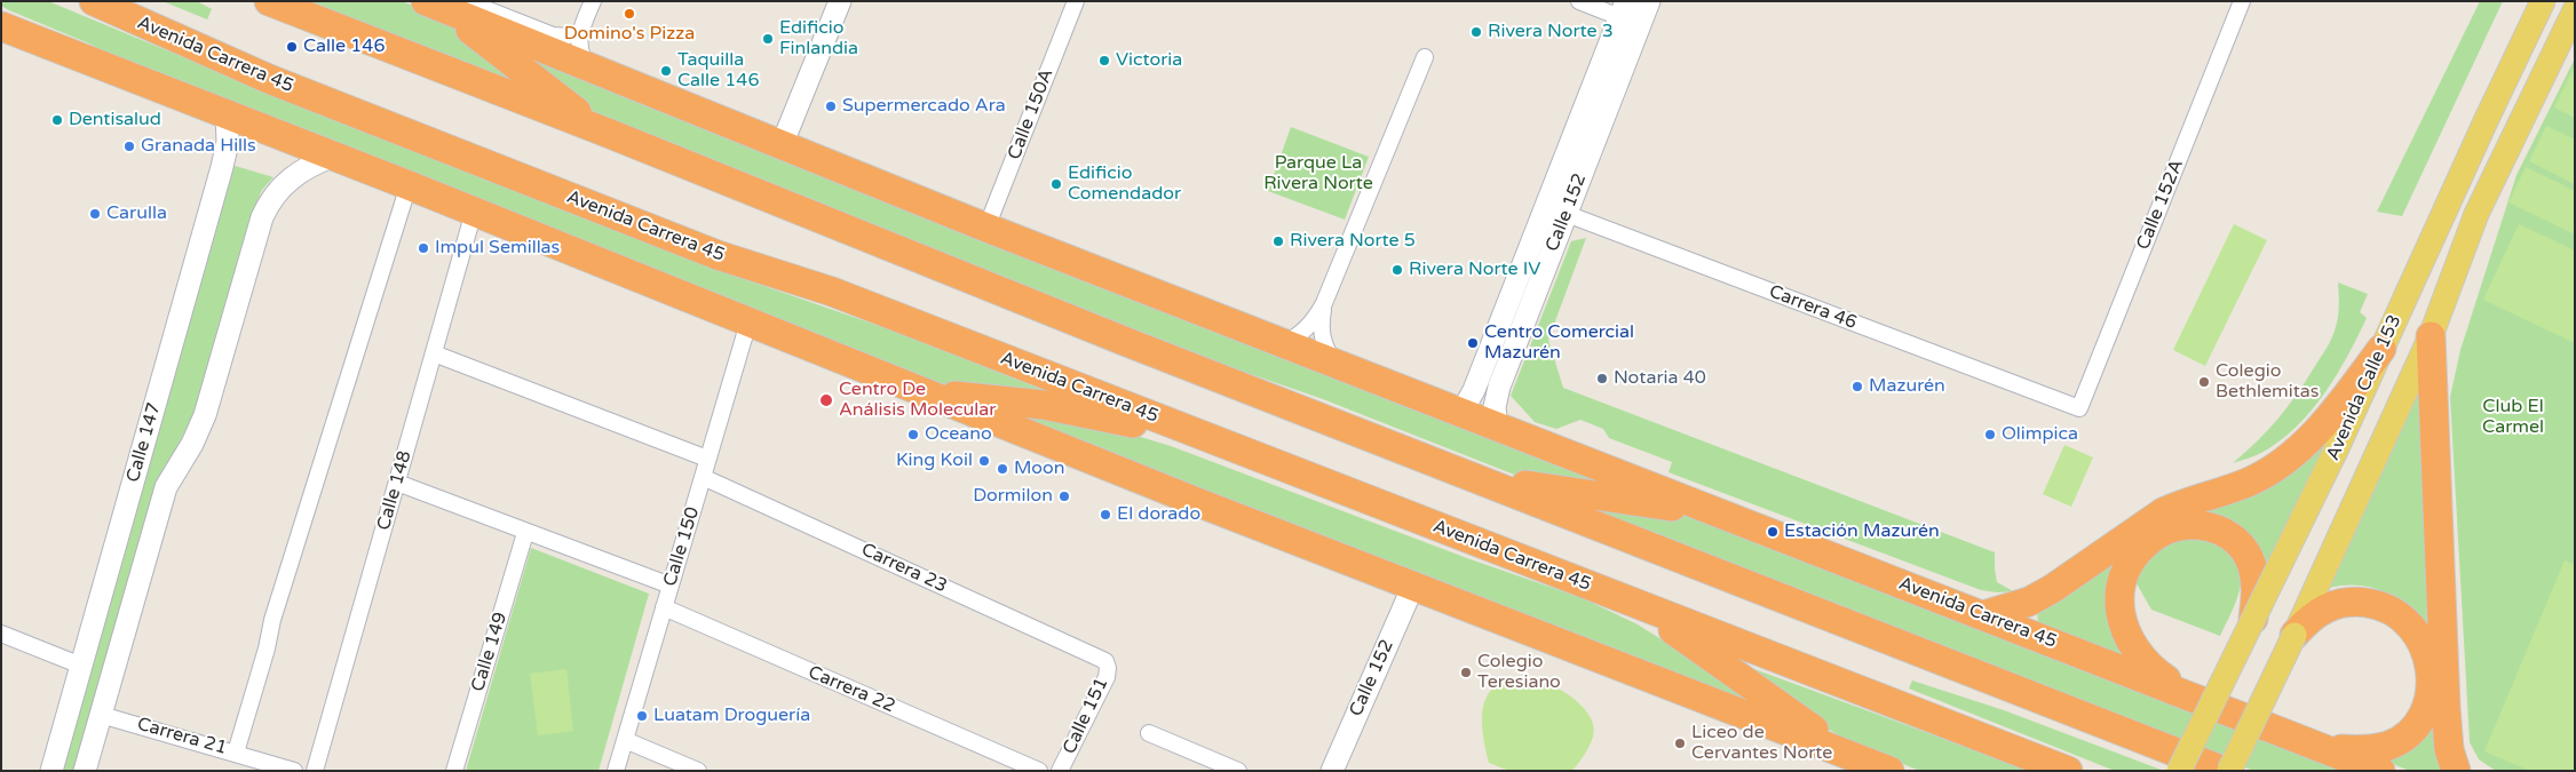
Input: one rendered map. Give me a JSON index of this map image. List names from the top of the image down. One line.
{"streets":{"highway":["Avenida Carrera 45"],"main road":["Calle 152","Avenida Calle 153","Calle 147"],"street":["Calle 150A","Calle 152A","Carrera 46","Calle 148","Calle 150","Carrera 23","Calle 149","Carrera 22","Calle 151","Carrera 21"]},"crossings":[["Avenida Carrera 45","Calle 150A"],["Avenida Carrera 45","Calle 152"],["Calle 152A","Carrera 46"],["Calle 152","Carrera 46"],["Calle 147","Carrera 21"],["Calle 150","Carrera 23"],["Calle 150","Carrera 22"],["Carrera 23","Calle 151"]],"parks":["Parque La Rivera Norte","Club El Carmel"],"places":["Domino's Pizza","Rivera Norte 3","Edificio Finlandia","Calle 146","Victoria","Taquilla Calle 146","Supermercado Ara","Dentisalud","Granada Hills","Edificio Comendador","Carulla","Rivera Norte 5","Impul Semillas","Rivera Norte IV","Centro Comercial Mazurén","Notaria 40","Colegio Bethlemitas","Mazurén","Centro De Análisis Molecular","Oceano","Olimpica","King Koil","Moon","Dormilon","El dorado","Estación Mazurén","Colegio Teresiano","Luatam Droguería","Liceo de Cervantes Norte"]}
